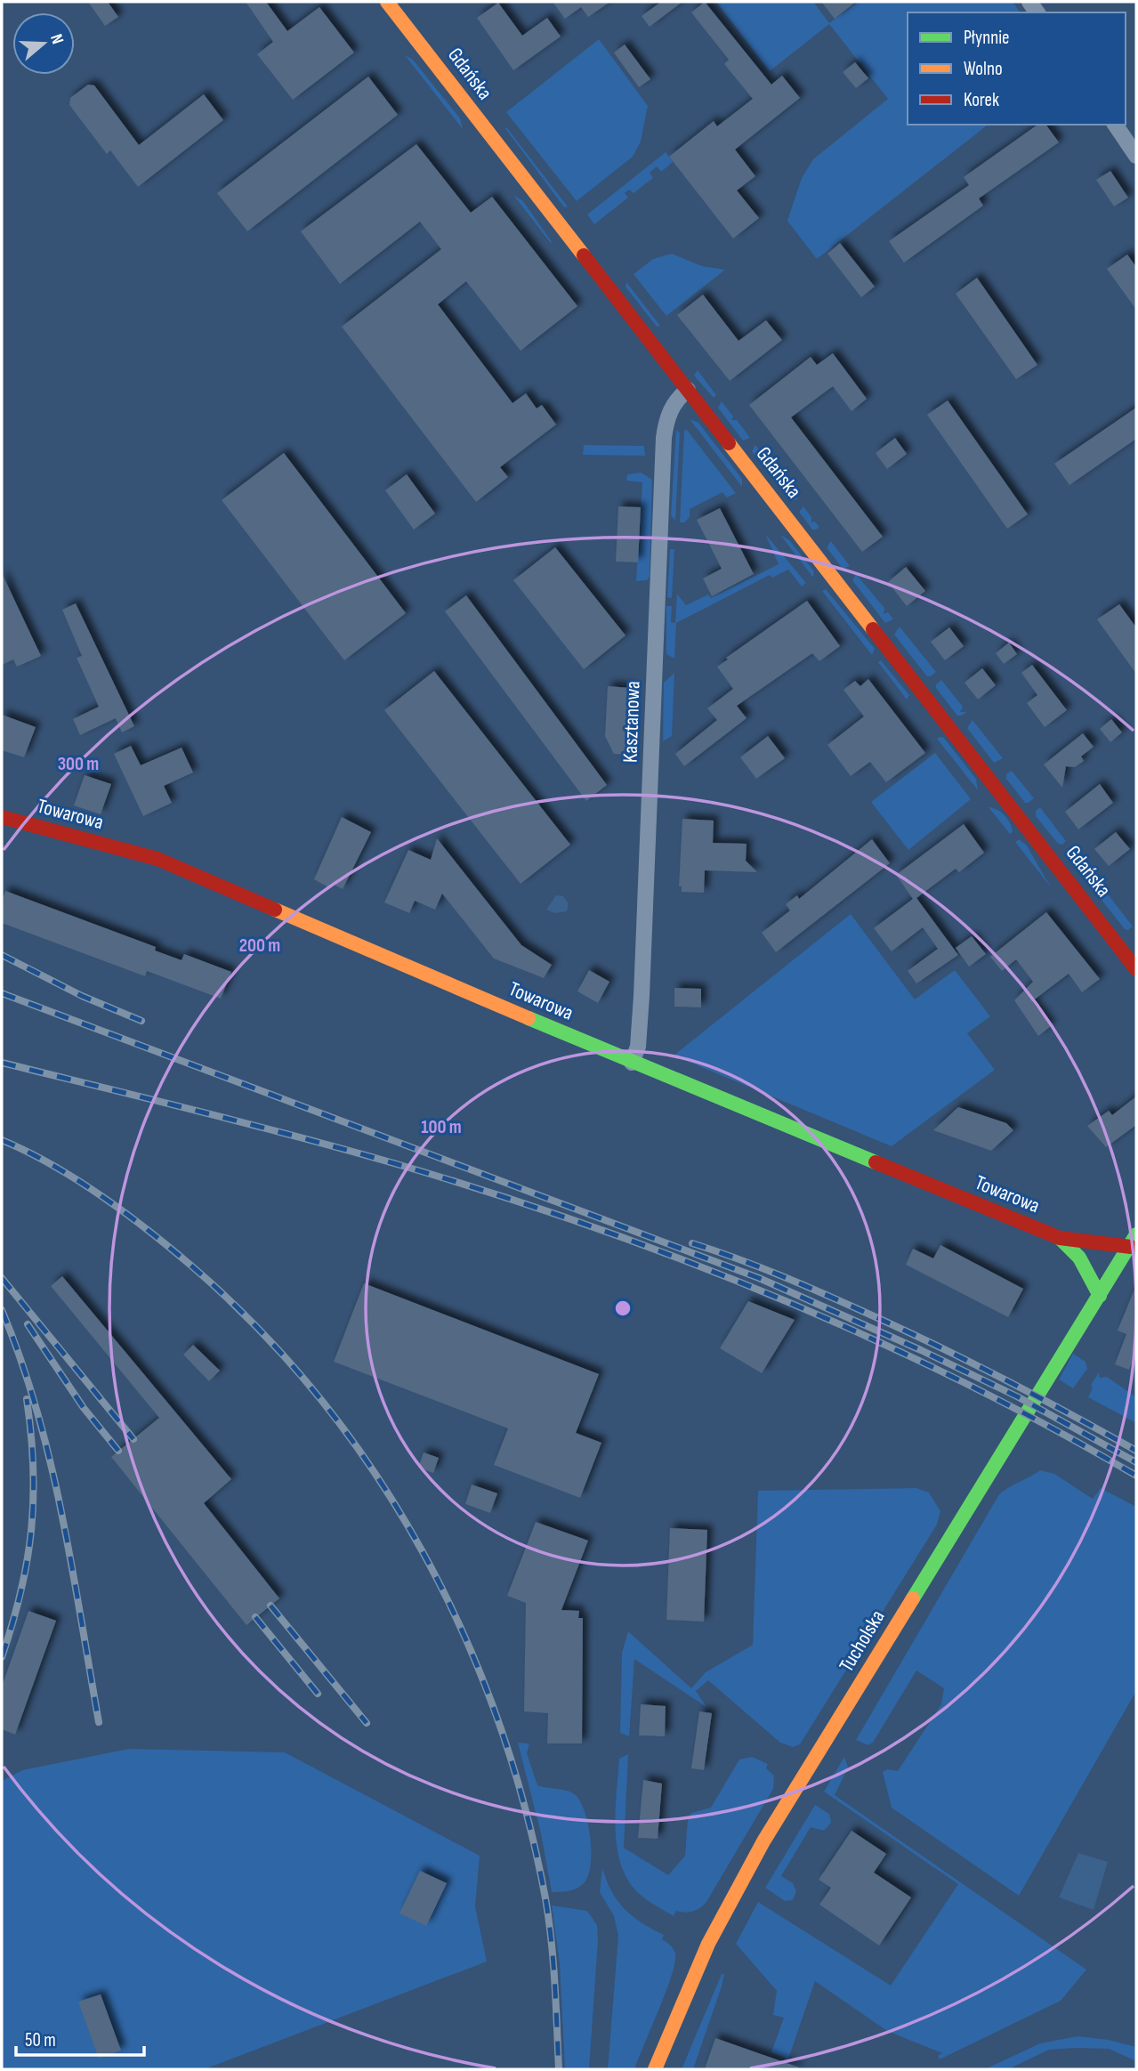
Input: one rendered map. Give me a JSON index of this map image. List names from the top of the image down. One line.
{"streets":{"main road":["Gdańska","Towarowa","Tucholska"],"street":["Kasztanowa"]},"crossings":[["Gdańska","Kasztanowa"],["Kasztanowa","Towarowa"],["Towarowa","Tucholska"]],"legend":["Płynnie","Wolno","Korek"],"scale_bar":"50 m","north":"right","rings":["300 m","200 m","100 m"]}
